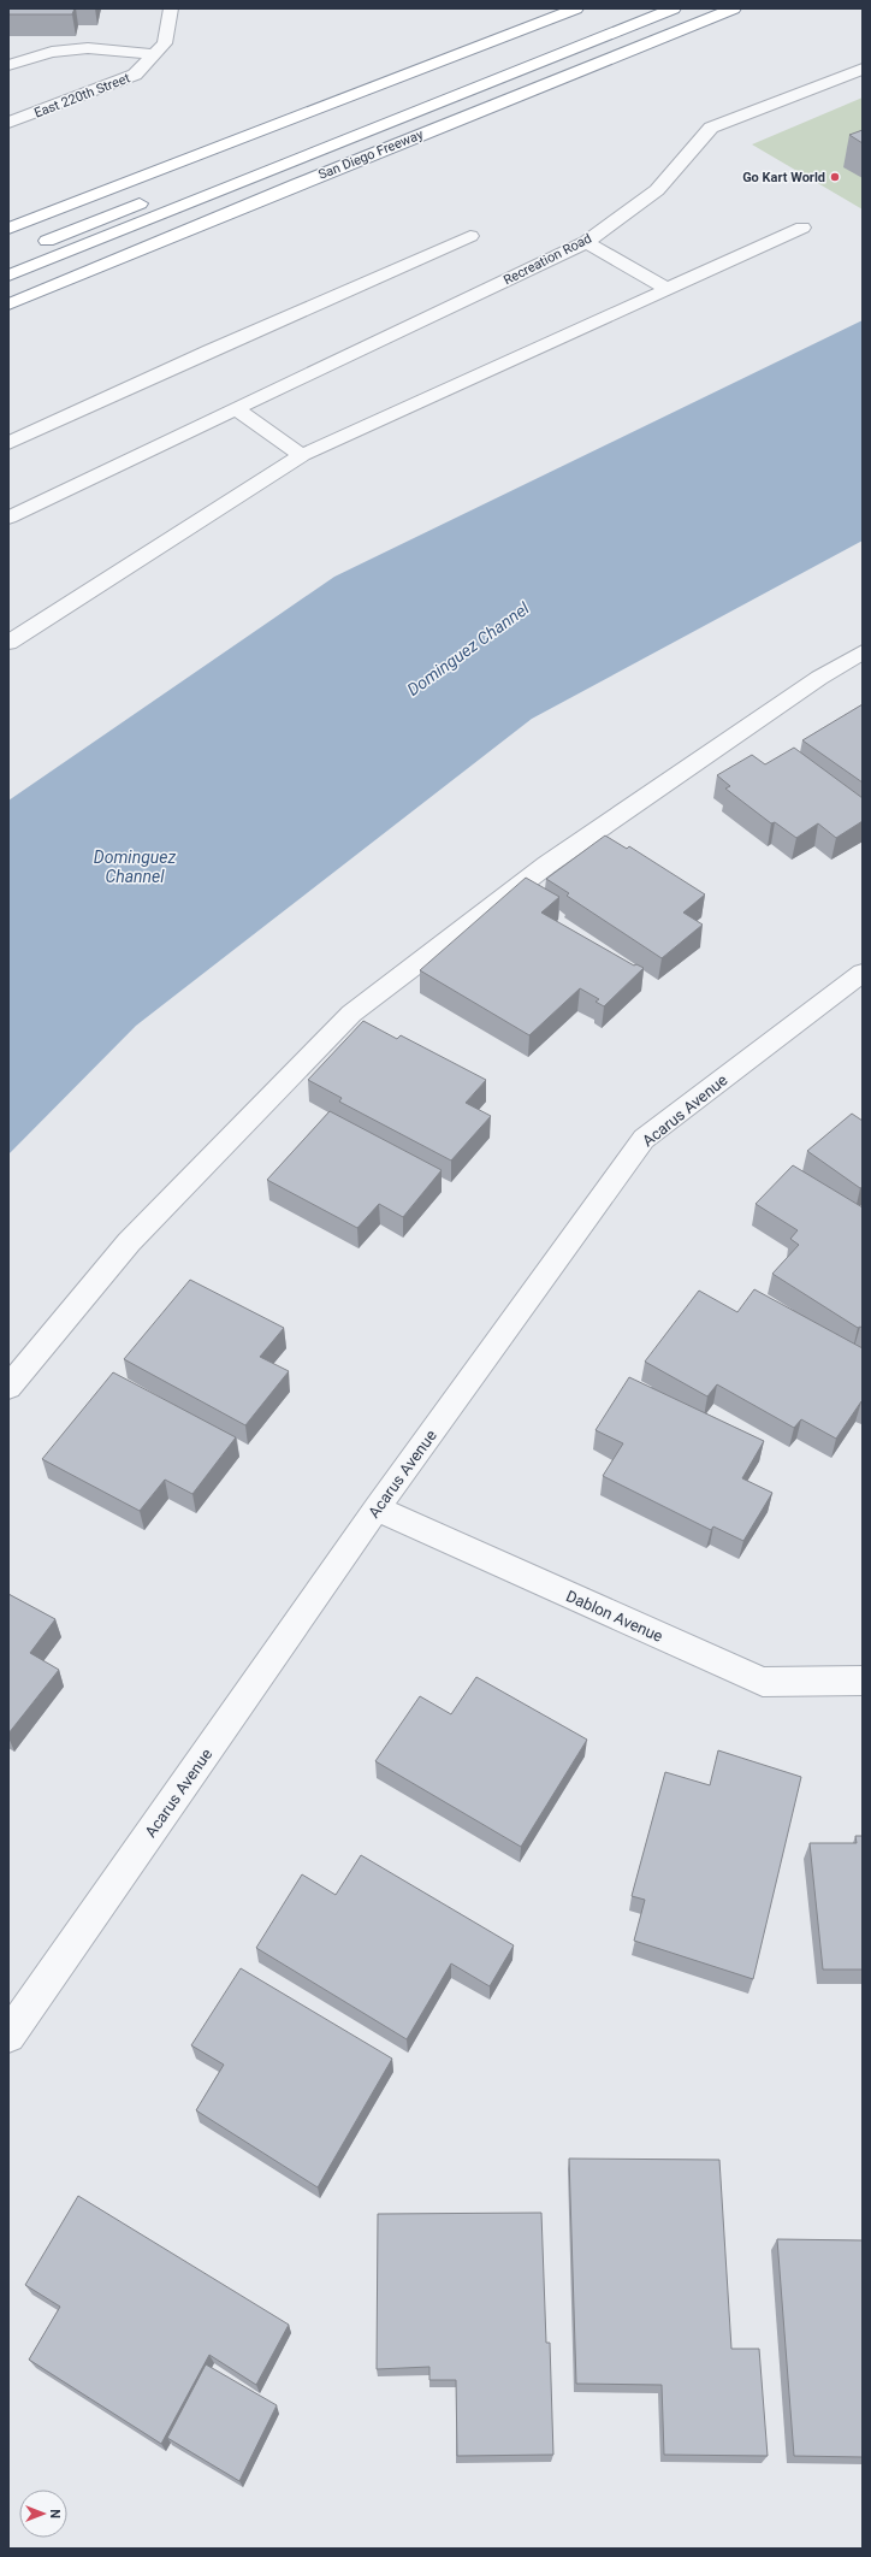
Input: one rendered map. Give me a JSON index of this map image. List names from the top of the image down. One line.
{"streets":{"highway":["San Diego Freeway"],"street":["East 220th Street","Recreation Road","Acarus Avenue","Dablon Avenue"]},"crossings":[["Acarus Avenue","Dablon Avenue"]],"water":["Dominguez Channel"],"places":["Go Kart World"],"north":"right"}
